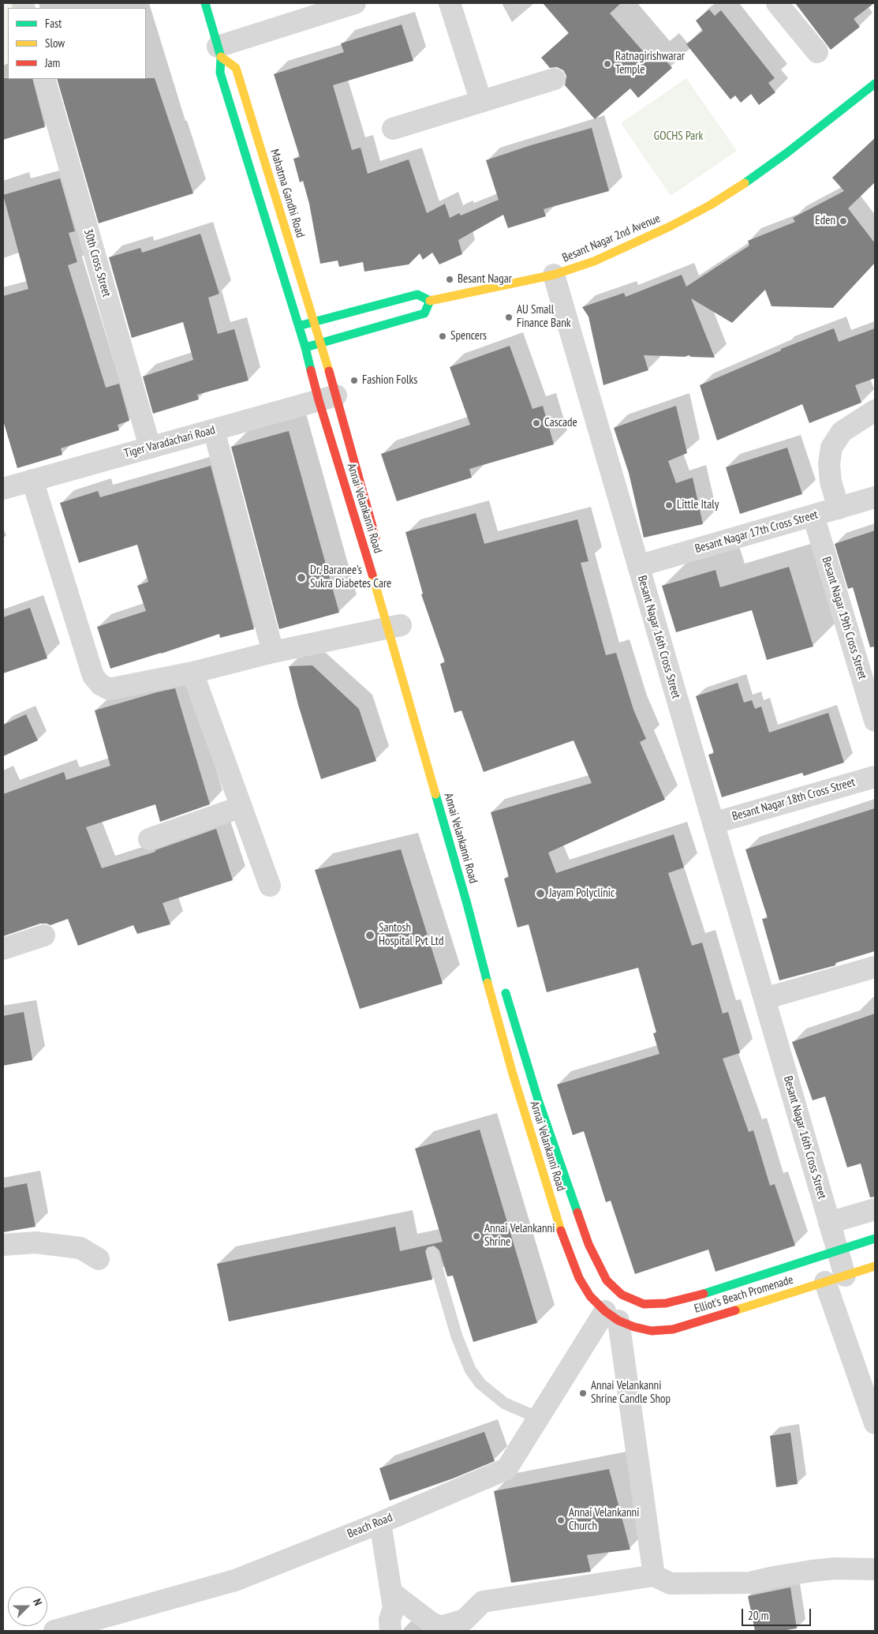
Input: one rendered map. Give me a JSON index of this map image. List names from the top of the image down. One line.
{"streets":{"street":["Mahatma Gandhi Road","Besant Nagar 2nd Avenue","30th Cross Street","Tiger Varadachari Road","Annai Velankanni Road","Besant Nagar 17th Cross Street","Besant Nagar 19th Cross Street","Besant Nagar 16th Cross Street","Besant Nagar 18th Cross Street","Elliot's Beach Promenade","Beach Road"]},"crossings":[["Mahatma Gandhi Road","Annai Velankanni Road"],["Besant Nagar 2nd Avenue","Besant Nagar 16th Cross Street"],["30th Cross Street","Tiger Varadachari Road"],["Tiger Varadachari Road","Annai Velankanni Road"],["Annai Velankanni Road","Elliot's Beach Promenade"],["Annai Velankanni Road","Beach Road"],["Besant Nagar 17th Cross Street","Besant Nagar 19th Cross Street"],["Besant Nagar 17th Cross Street","Besant Nagar 16th Cross Street"],["Besant Nagar 16th Cross Street","Besant Nagar 18th Cross Street"],["Besant Nagar 16th Cross Street","Elliot's Beach Promenade"],["Elliot's Beach Promenade","Beach Road"]],"parks":["GOCHS Park"],"places":["Ratnagirishwarar Temple","Eden","Besant Nagar","AU Small Finance Bank","Spencers","Fashion Folks","Cascade","Little Italy","Dr. Baranee's Sukra Diabetes Care","Jayam Polyclinic","Santosh Hospital Pvt Ltd","Annai Velankanni Shrine","Annai Velankanni Shrine Candle Shop","Annai Velankanni Church"],"legend":["Fast","Slow","Jam"],"scale_bar":"20 m","north":"top right"}
